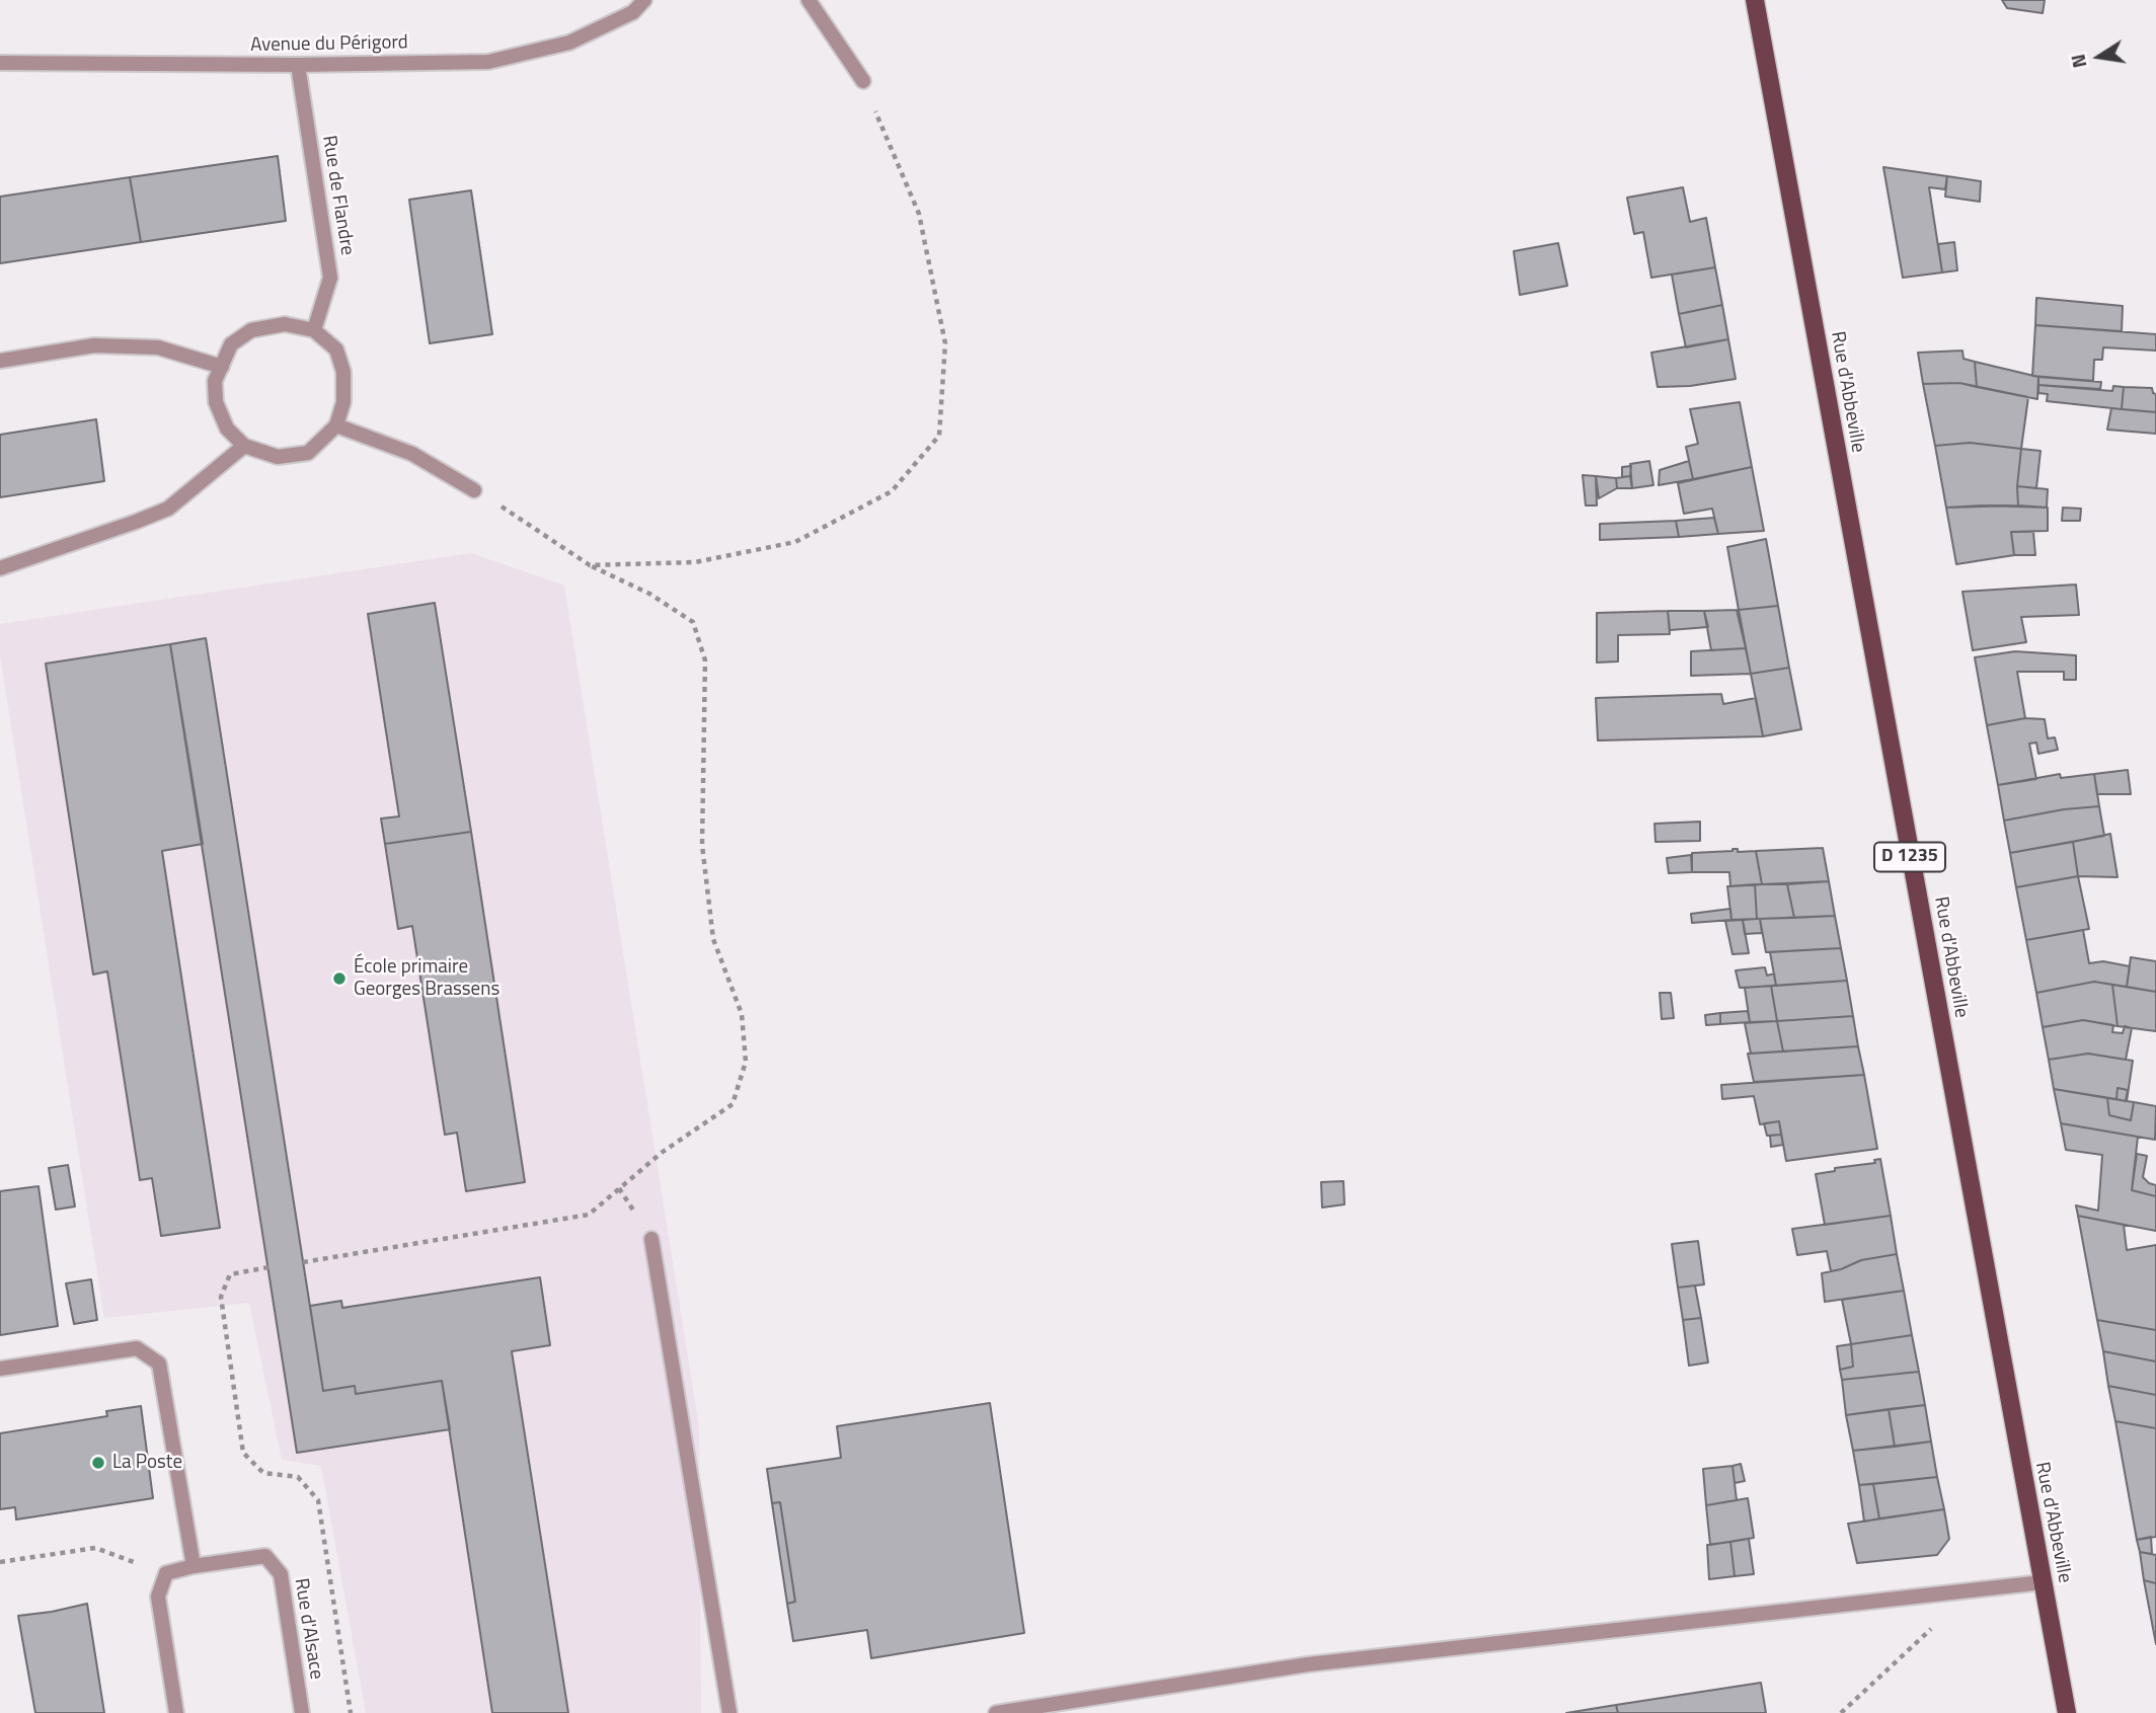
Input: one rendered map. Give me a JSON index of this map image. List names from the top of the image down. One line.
{"streets":{"main road":["Rue d'Abbeville","D 1235"],"street":["Avenue du Périgord","Rue de Flandre","Rue d'Alsace"]},"crossings":[["Avenue du Périgord","Rue de Flandre"]],"places":["École primaire Georges Brassens","La Poste"],"north":"left"}
